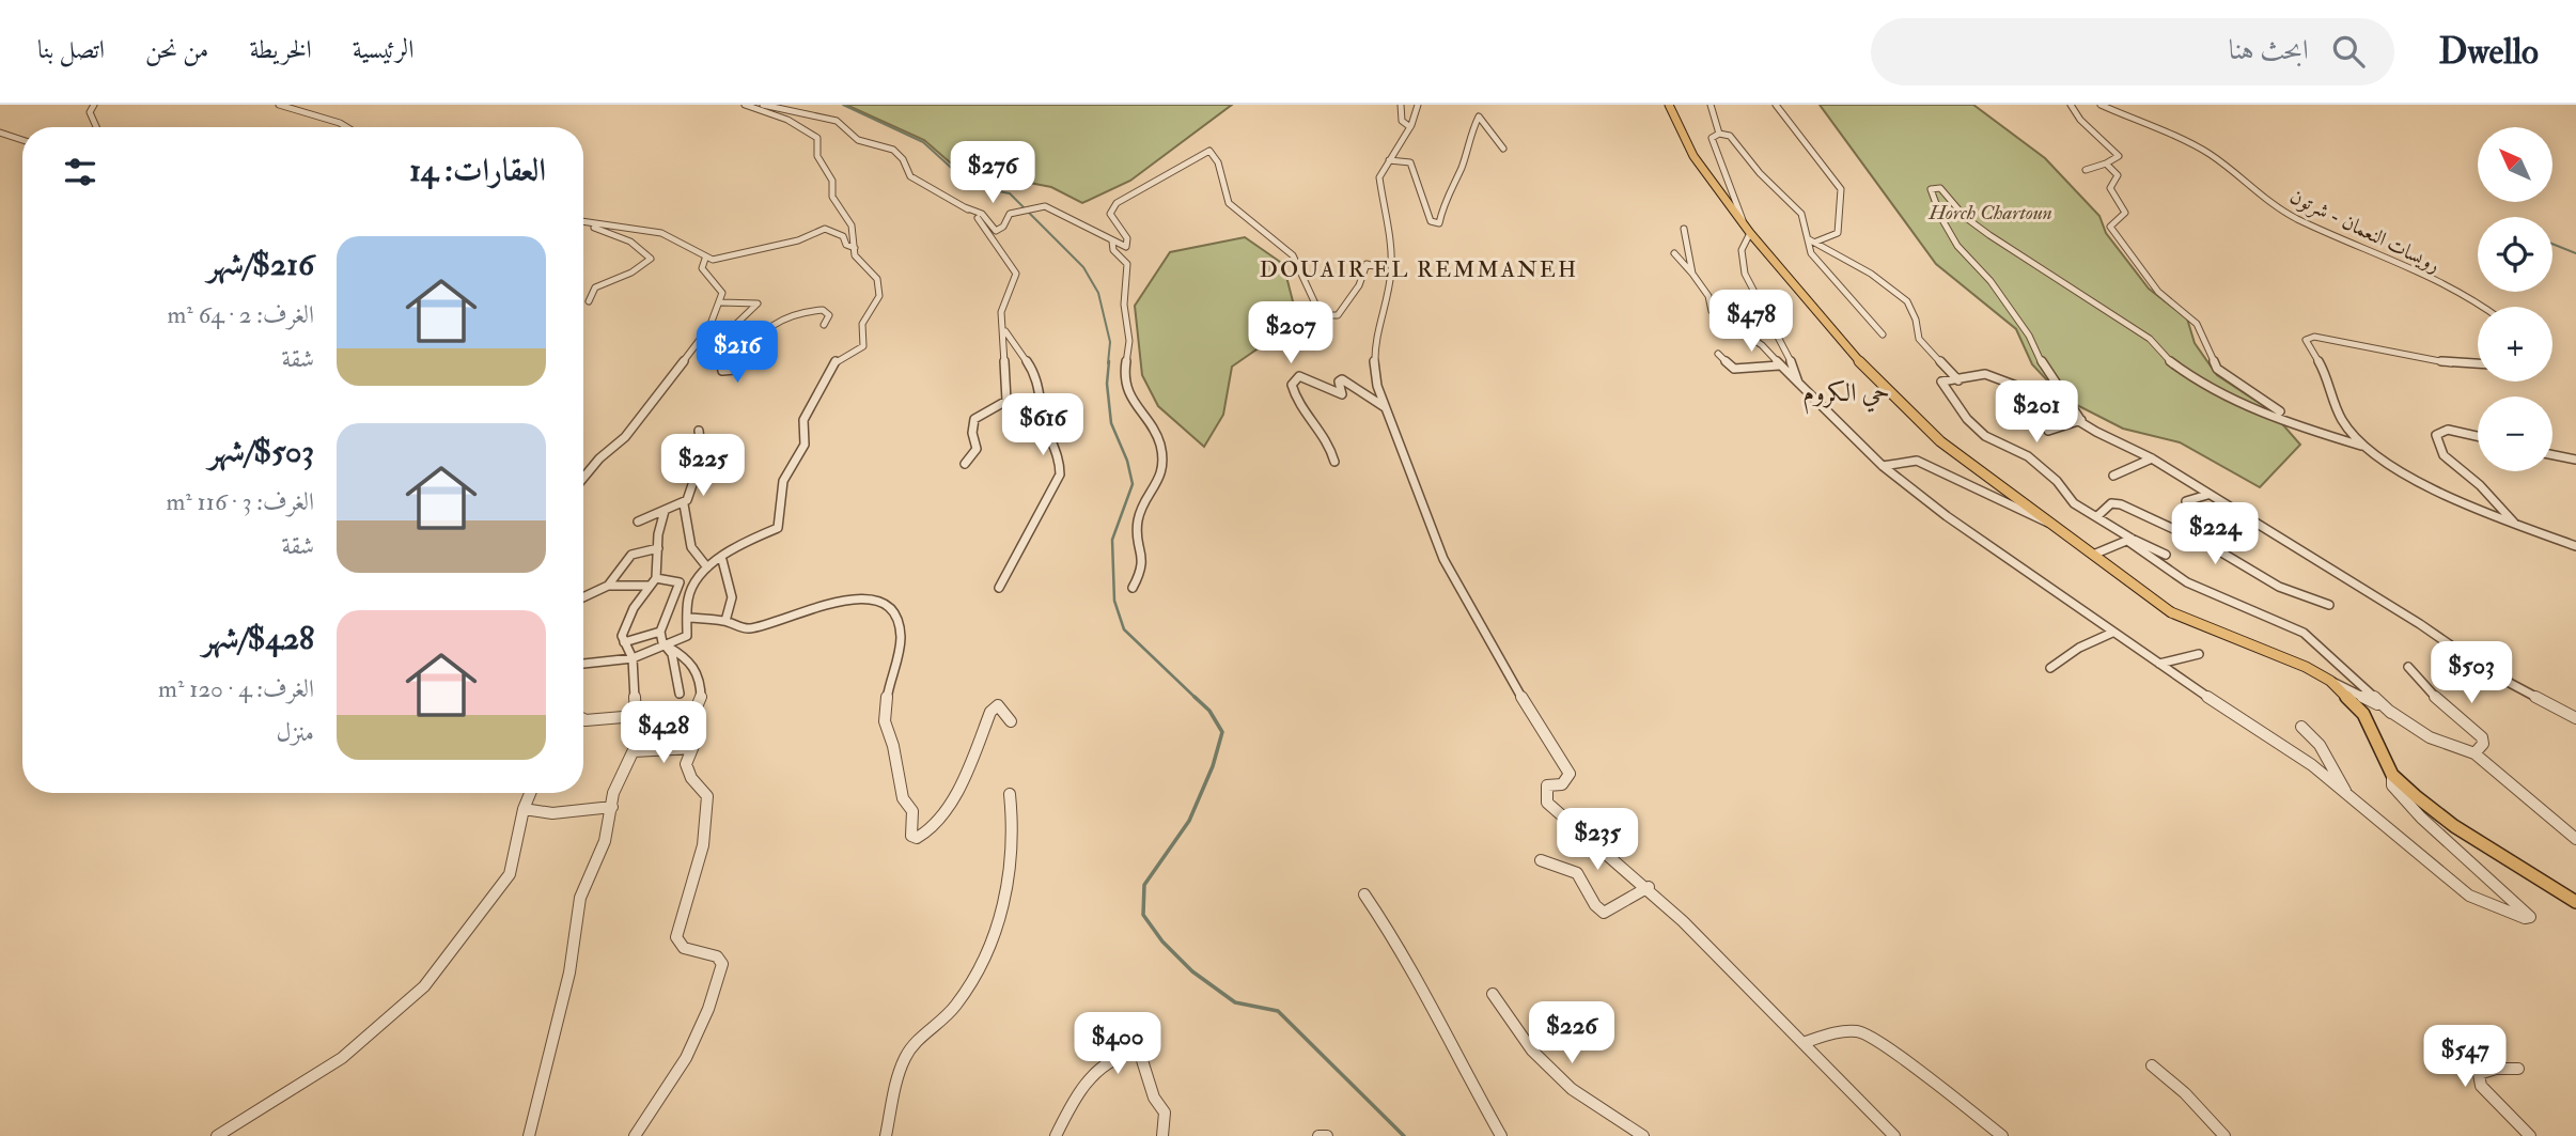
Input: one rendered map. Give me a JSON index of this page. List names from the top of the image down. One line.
{"streets":{"street":["رويسات النعمان - شرتون"]},"districts":["DOUAIR EL REMMANEH","حي الكروم"],"parks":["Horch Chartoun"],"north":"top left","page":{"header":"Dwello","search":"ابحث هنا","nav":["الرئيسية","الخريطة","من نحن","اتصل بنا"],"map_buttons":["+","−"],"heading":"العقارات: 14","price":["$276","$478","$207","$216","$201","$616","$225","$224","$503","$428","$235","$226","$400","$547"],"list":[{"name":"$216/شهر","note":"الغرف: 2 · 64 m² · شقة"},{"name":"$503/شهر","note":"الغرف: 3 · 116 m² · شقة"},{"name":"$428/شهر","note":"الغرف: 4 · 120 m² · منزل"}]}}
